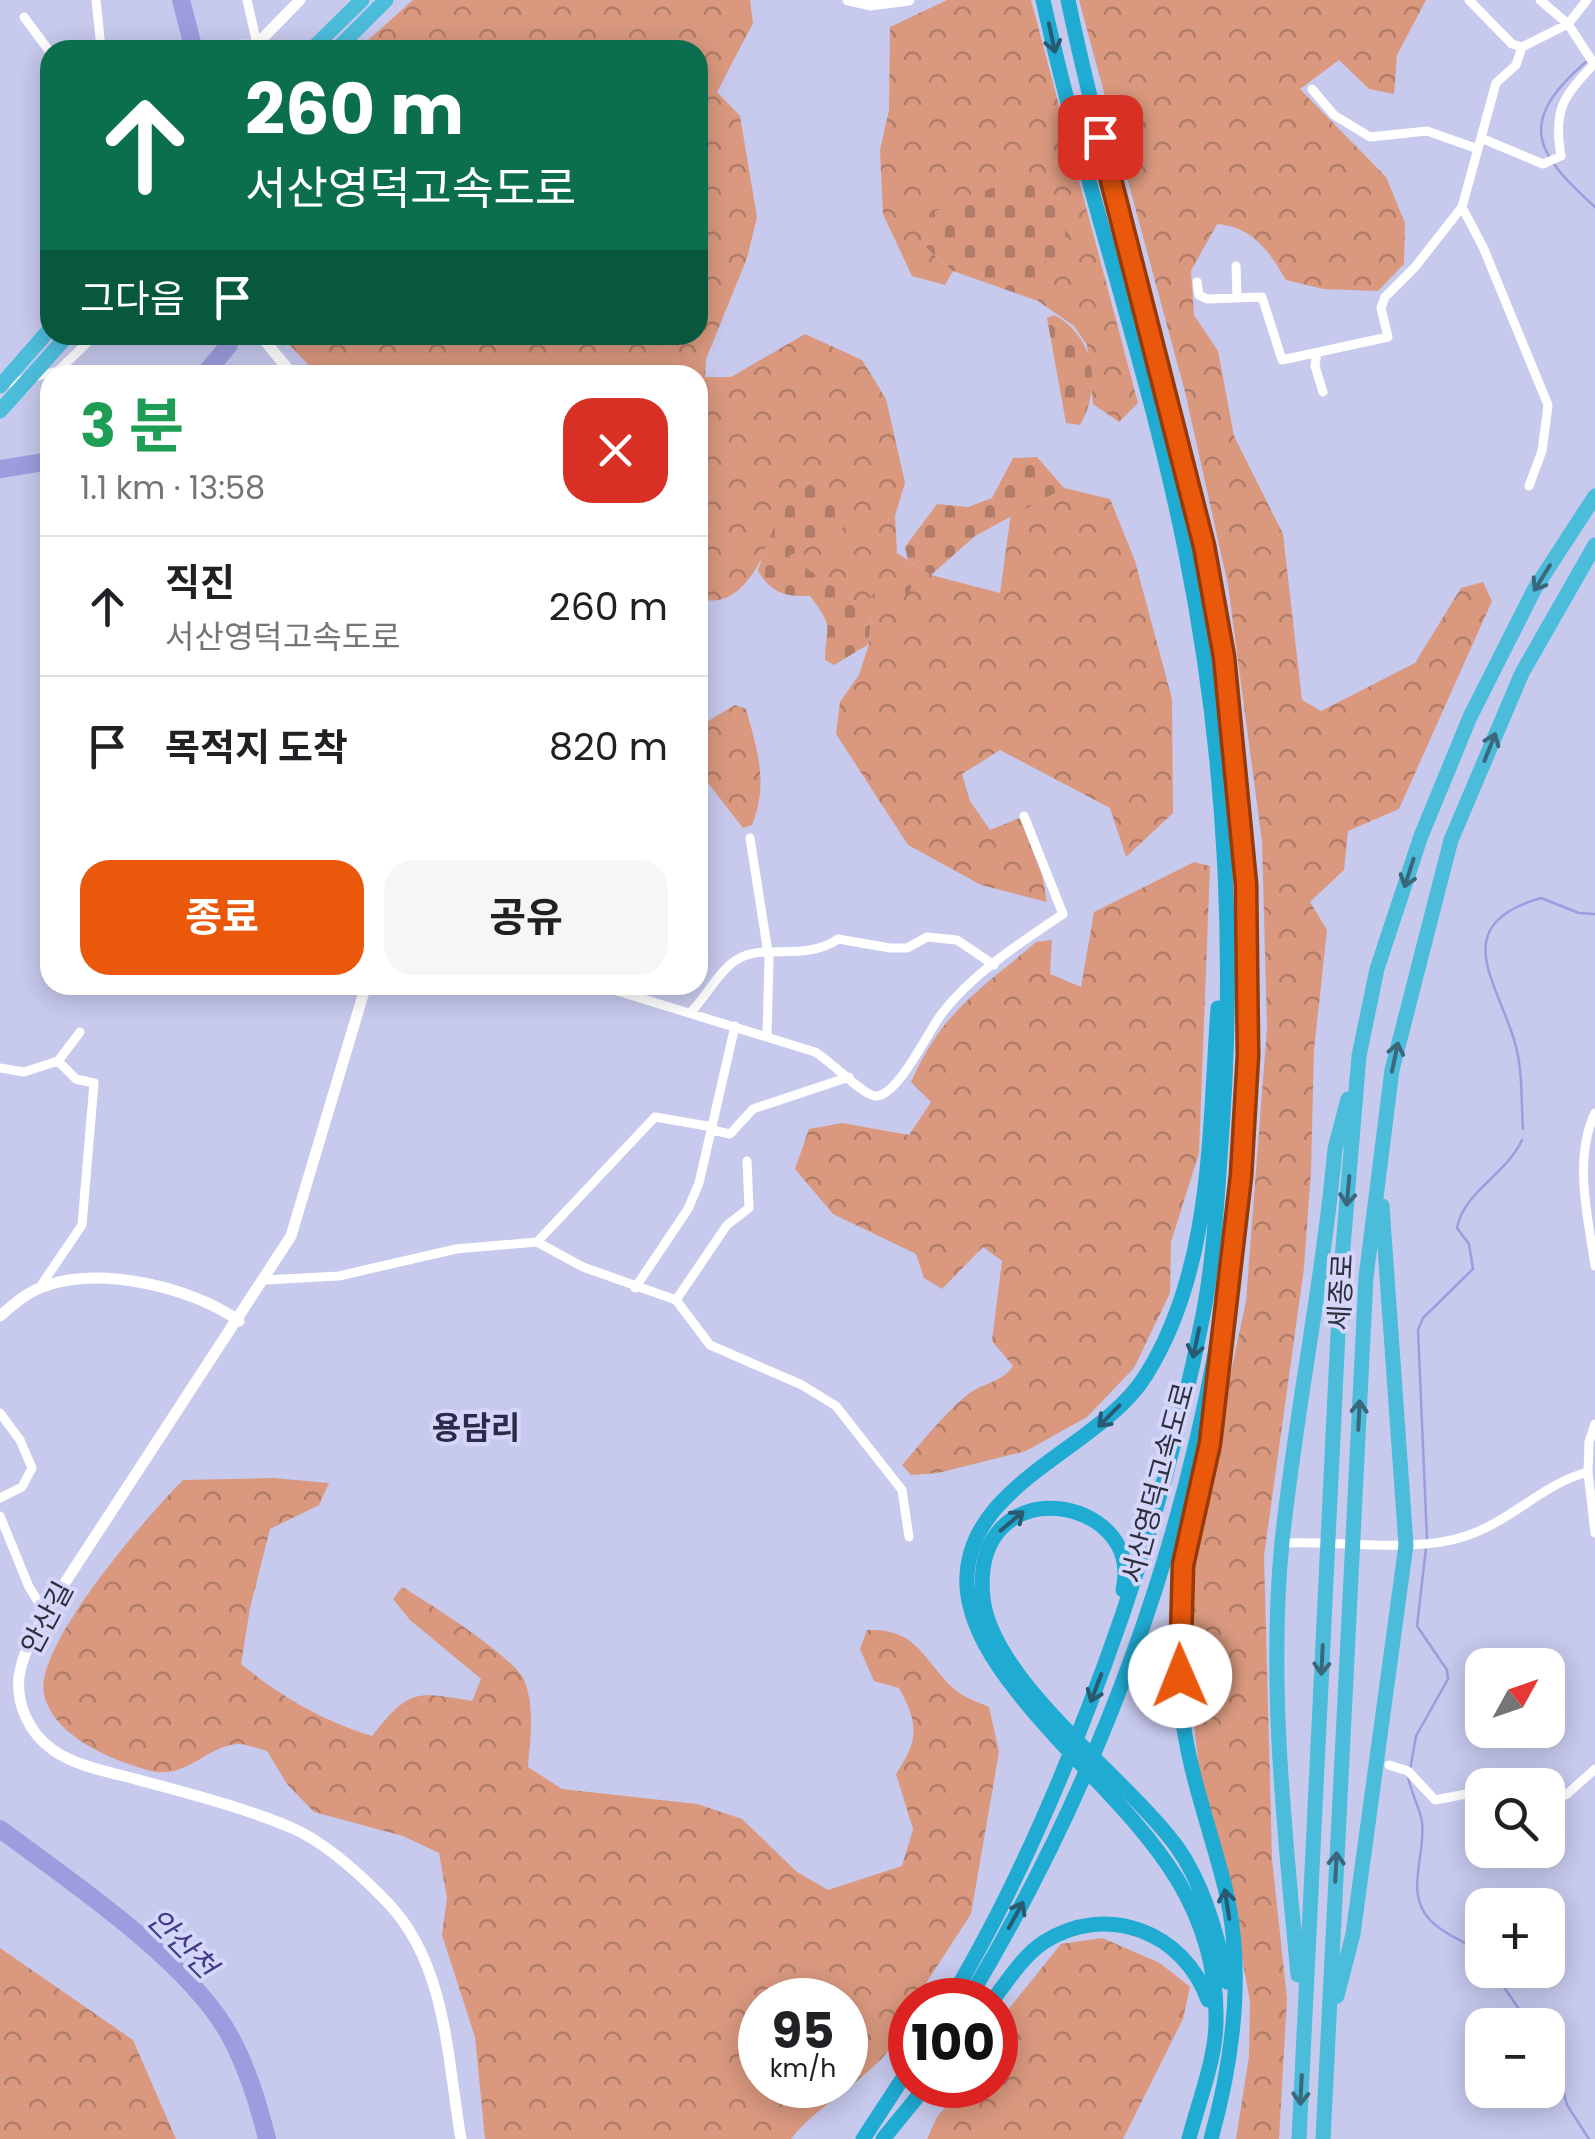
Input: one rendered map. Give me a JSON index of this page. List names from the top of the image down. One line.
{"streets":{"highway":["세종로","서산영덕고속도로"],"street":["안산길"]},"districts":["용담리"],"water":["안산천"],"north":"top right","page":{"turn":["260 m","서산영덕고속도로"],"then":"그다음","heading":["3 분","1.1 km · 13:58"],"list":[{"name":"직진","note":"서산영덕고속도로","value":"260 m"},{"name":"목적지 도착","value":"820 m"}],"buttons":["종료","공유"],"map_buttons":["+","−"],"speed":"95 km/h","limit":"100"}}
